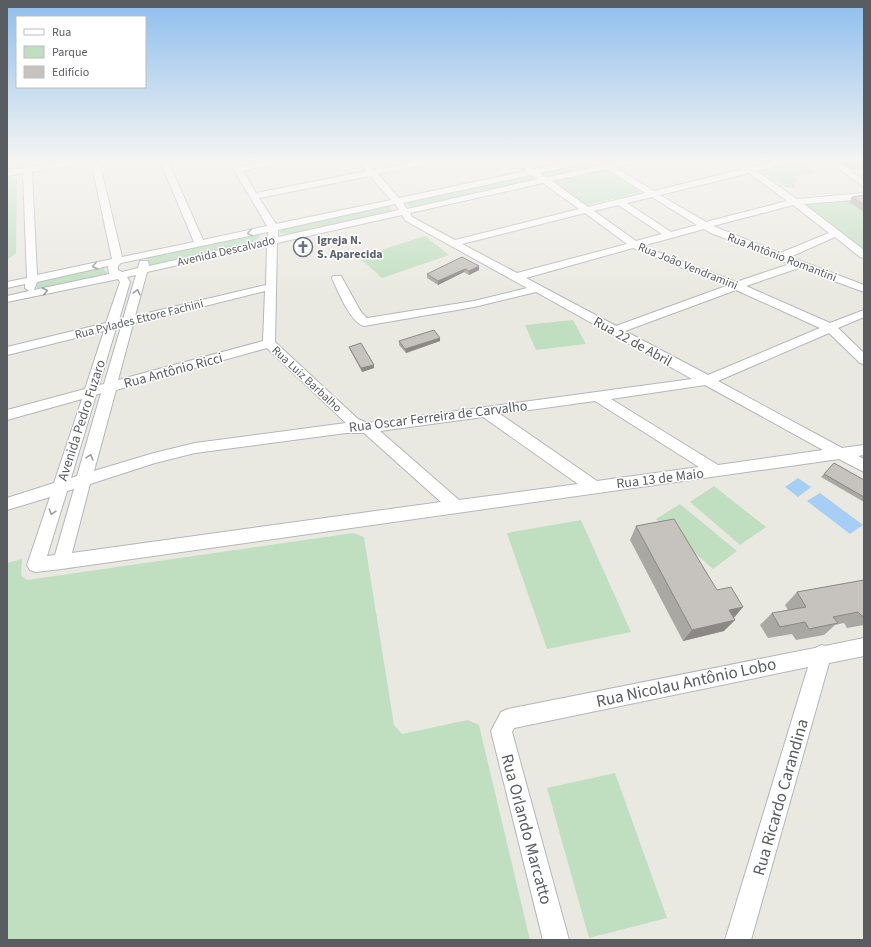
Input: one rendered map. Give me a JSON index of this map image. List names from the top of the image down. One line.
{"streets":{"street":["Avenida Descalvado","Rua Antônio Romantini","Rua João Vendramini","Rua Pylades Ettore Fachini","Rua 22 de Abril","Rua Antônio Ricci","Rua Luiz Barbalho","Rua Oscar Ferreira de Carvalho","Avenida Pedro Fuzaro","Rua 13 de Maio","Rua Nicolau Antônio Lobo","Rua Ricardo Carandina","Rua Orlando Marcatto"]},"crossings":[["Avenida Descalvado","Rua 22 de Abril"],["Avenida Descalvado","Rua Luiz Barbalho"],["Avenida Descalvado","Avenida Pedro Fuzaro"],["Rua João Vendramini","Rua Oscar Ferreira de Carvalho"],["Rua Pylades Ettore Fachini","Rua Luiz Barbalho"],["Rua Pylades Ettore Fachini","Avenida Pedro Fuzaro"],["Rua 22 de Abril","Rua Oscar Ferreira de Carvalho"],["Rua 22 de Abril","Rua 13 de Maio"],["Rua Antônio Ricci","Rua Luiz Barbalho"],["Rua Antônio Ricci","Avenida Pedro Fuzaro"],["Rua Luiz Barbalho","Rua Oscar Ferreira de Carvalho"],["Rua Luiz Barbalho","Rua 13 de Maio"],["Rua Oscar Ferreira de Carvalho","Avenida Pedro Fuzaro"],["Avenida Pedro Fuzaro","Rua 13 de Maio"],["Rua Nicolau Antônio Lobo","Rua Ricardo Carandina"],["Rua Nicolau Antônio Lobo","Rua Orlando Marcatto"]],"places":{"church":["Igreja N. S. Aparecida"]},"legend":["Rua","Parque","Edifício"]}
